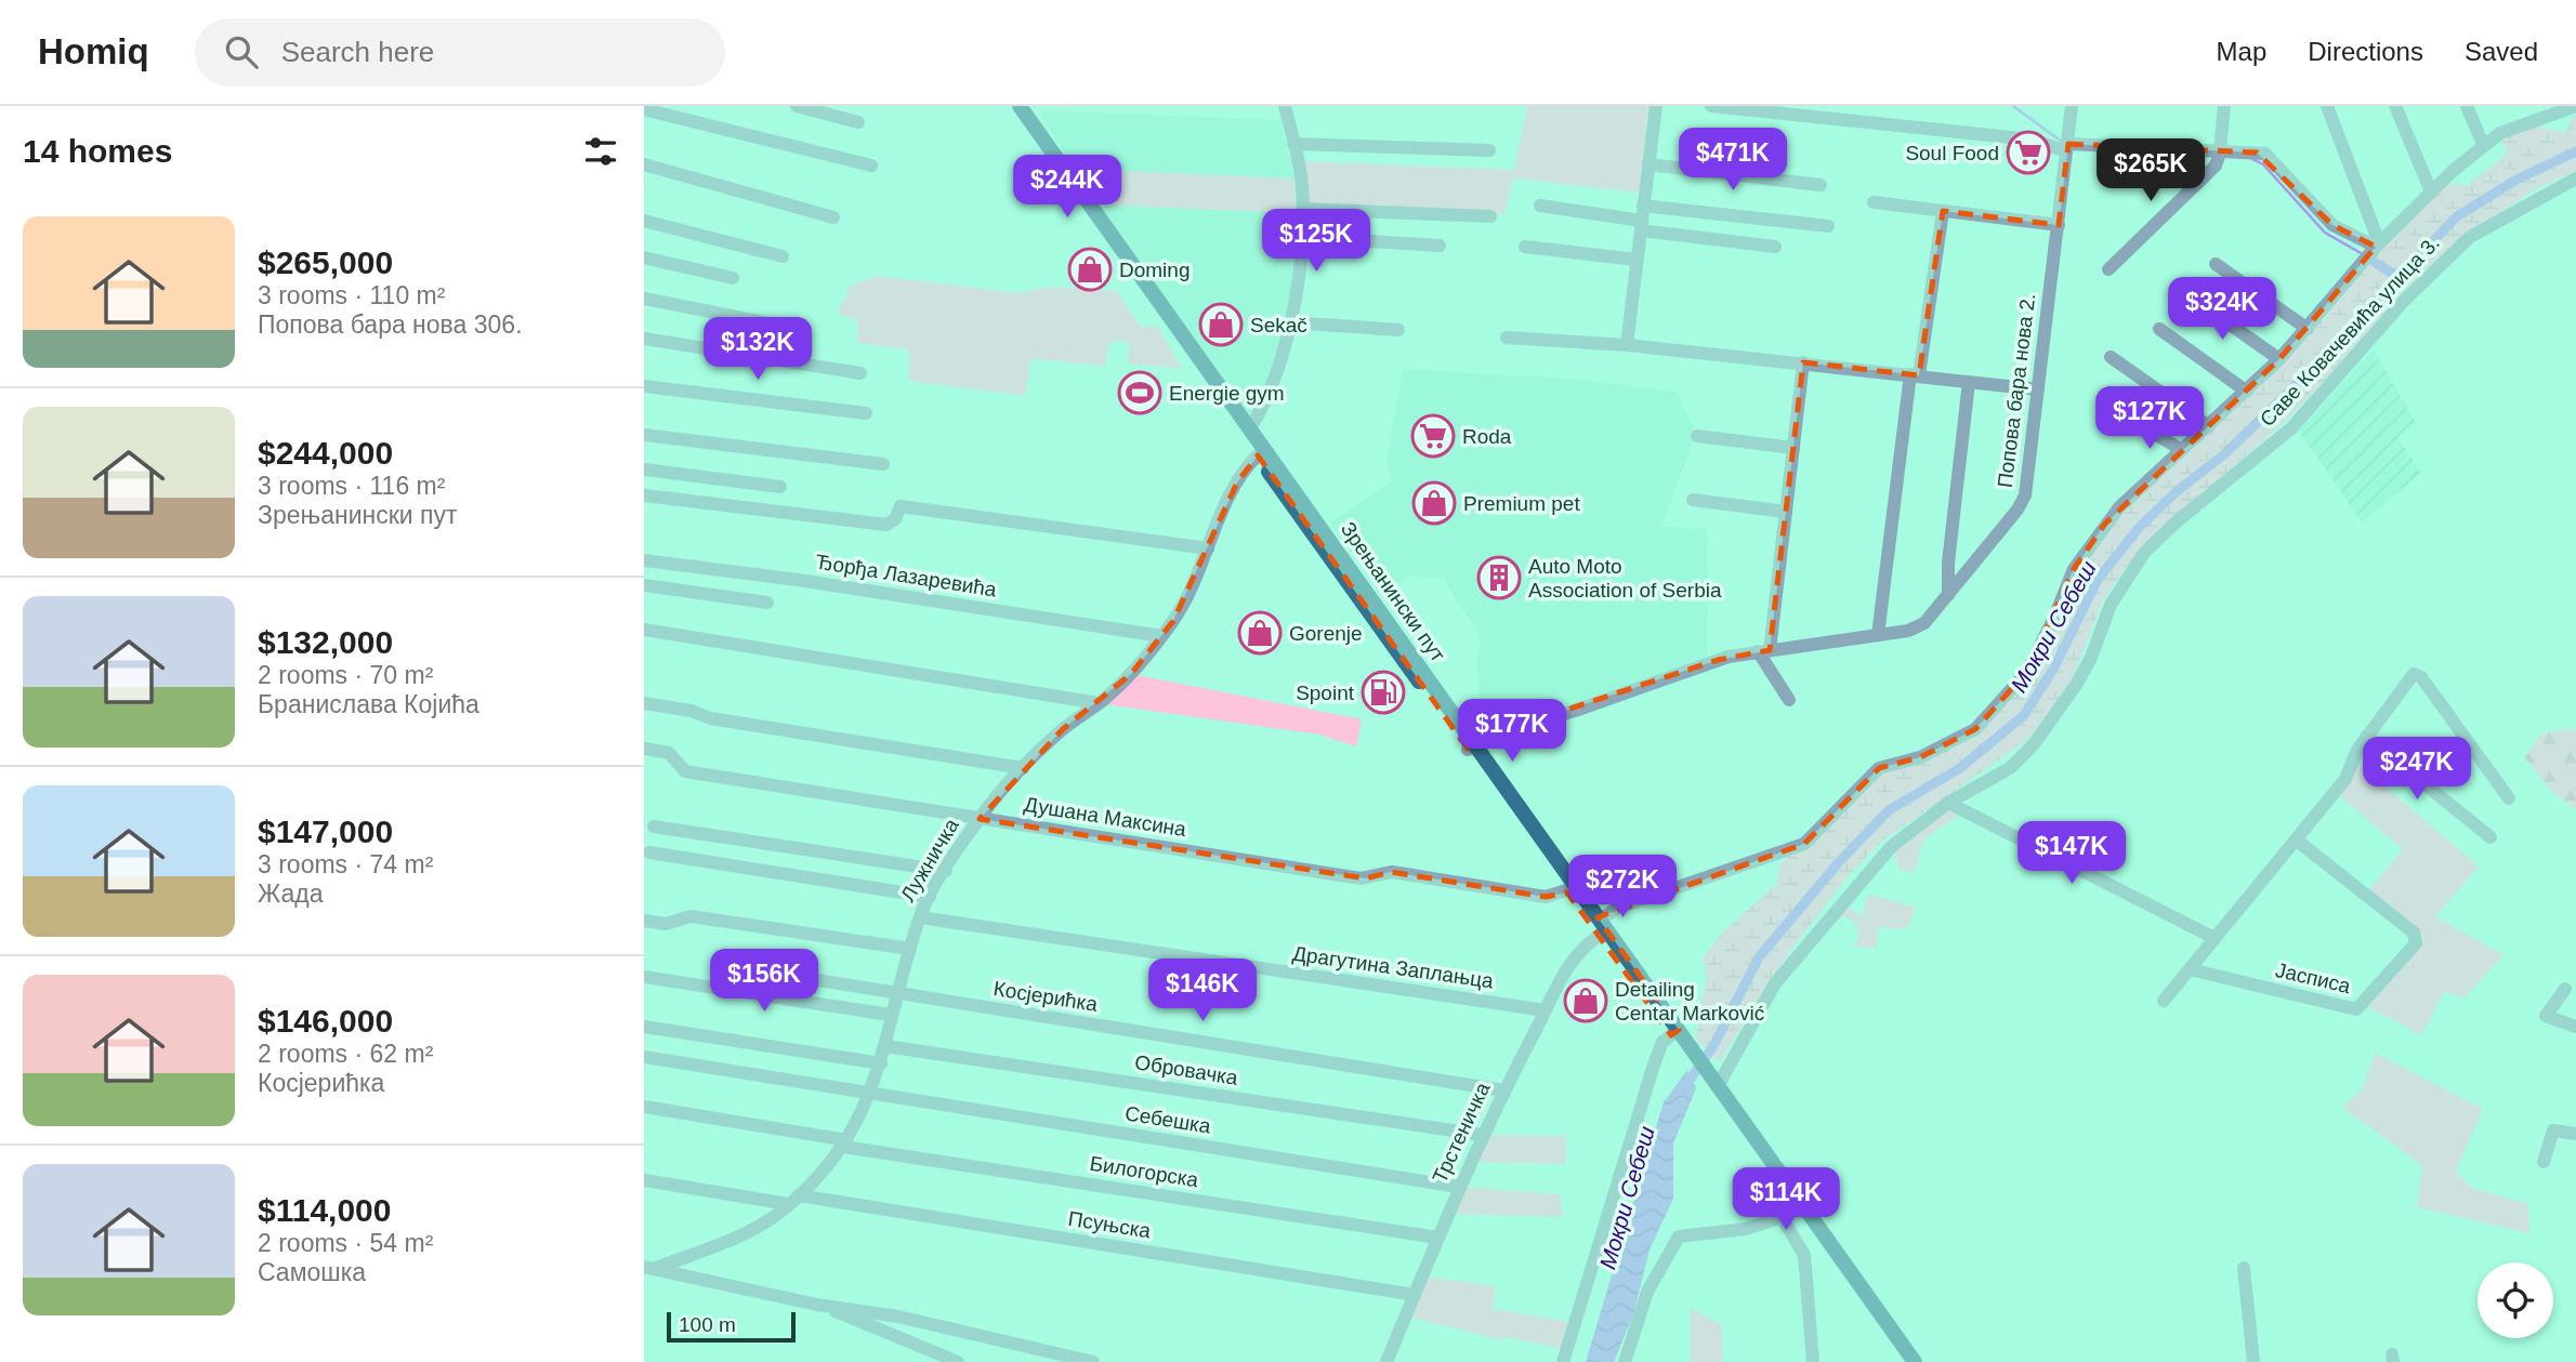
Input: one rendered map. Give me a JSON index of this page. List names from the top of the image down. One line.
{"streets":{"main road":["Зрењанински пут"],"street":["Саве Ковачевића улица 3.","Попова бара нова 2.","Ђорђа Лазаревића","Душана Максина","Лужничка","Драгутина Заплањца","Јасписа","Косјерићка","Обровачка","Себешка","Трстеничка","Билогорска","Псуњска"]},"crossings":[["Саве Ковачевића улица 3.","Зрењанински пут"],["Попова бара нова 2.","Зрењанински пут"],["Ђорђа Лазаревића","Лужничка"],["Зрењанински пут","Душана Максина"],["Зрењанински пут","Лужничка"],["Зрењанински пут","Трстеничка"],["Душана Максина","Лужничка"],["Лужничка","Драгутина Заплањца"],["Лужничка","Косјерићка"],["Лужничка","Обровачка"],["Лужничка","Себешка"],["Лужничка","Билогорска"],["Лужничка","Псуњска"],["Драгутина Заплањца","Трстеничка"],["Косјерићка","Трстеничка"],["Обровачка","Трстеничка"],["Себешка","Трстеничка"],["Трстеничка","Билогорска"],["Трстеничка","Псуњска"]],"water":["Мокри Себеш"],"places":{"supermarket":["Soul Food","Roda"],"shop":["Doming","Sekač","Premium pet","Gorenje","Detailing Centar Marković"],"sports":["Energie gym"],"building":["Auto Moto Association of Serbia"],"fuel station":["Spoint"]},"scale_bar":"100 m","page":{"header":"Homiq","search":"Search here","nav":["Map","Directions","Saved"],"heading":"14 homes","price":["$471K","$265K","$244K","$125K","$324K","$132K","$127K","$177K","$247K","$147K","$272K","$156K","$146K","$114K"],"list":[{"name":"$265,000","note":"3 rooms · 110 m² · Попова бара нова 306."},{"name":"$244,000","note":"3 rooms · 116 m² · Зрењанински пут"},{"name":"$132,000","note":"2 rooms · 70 m² · Бранислава Којића"},{"name":"$147,000","note":"3 rooms · 74 m² · Жада"},{"name":"$146,000","note":"2 rooms · 62 m² · Косјерићка"},{"name":"$114,000","note":"2 rooms · 54 m² · Самошка"}],"scale":"100 m"}}
